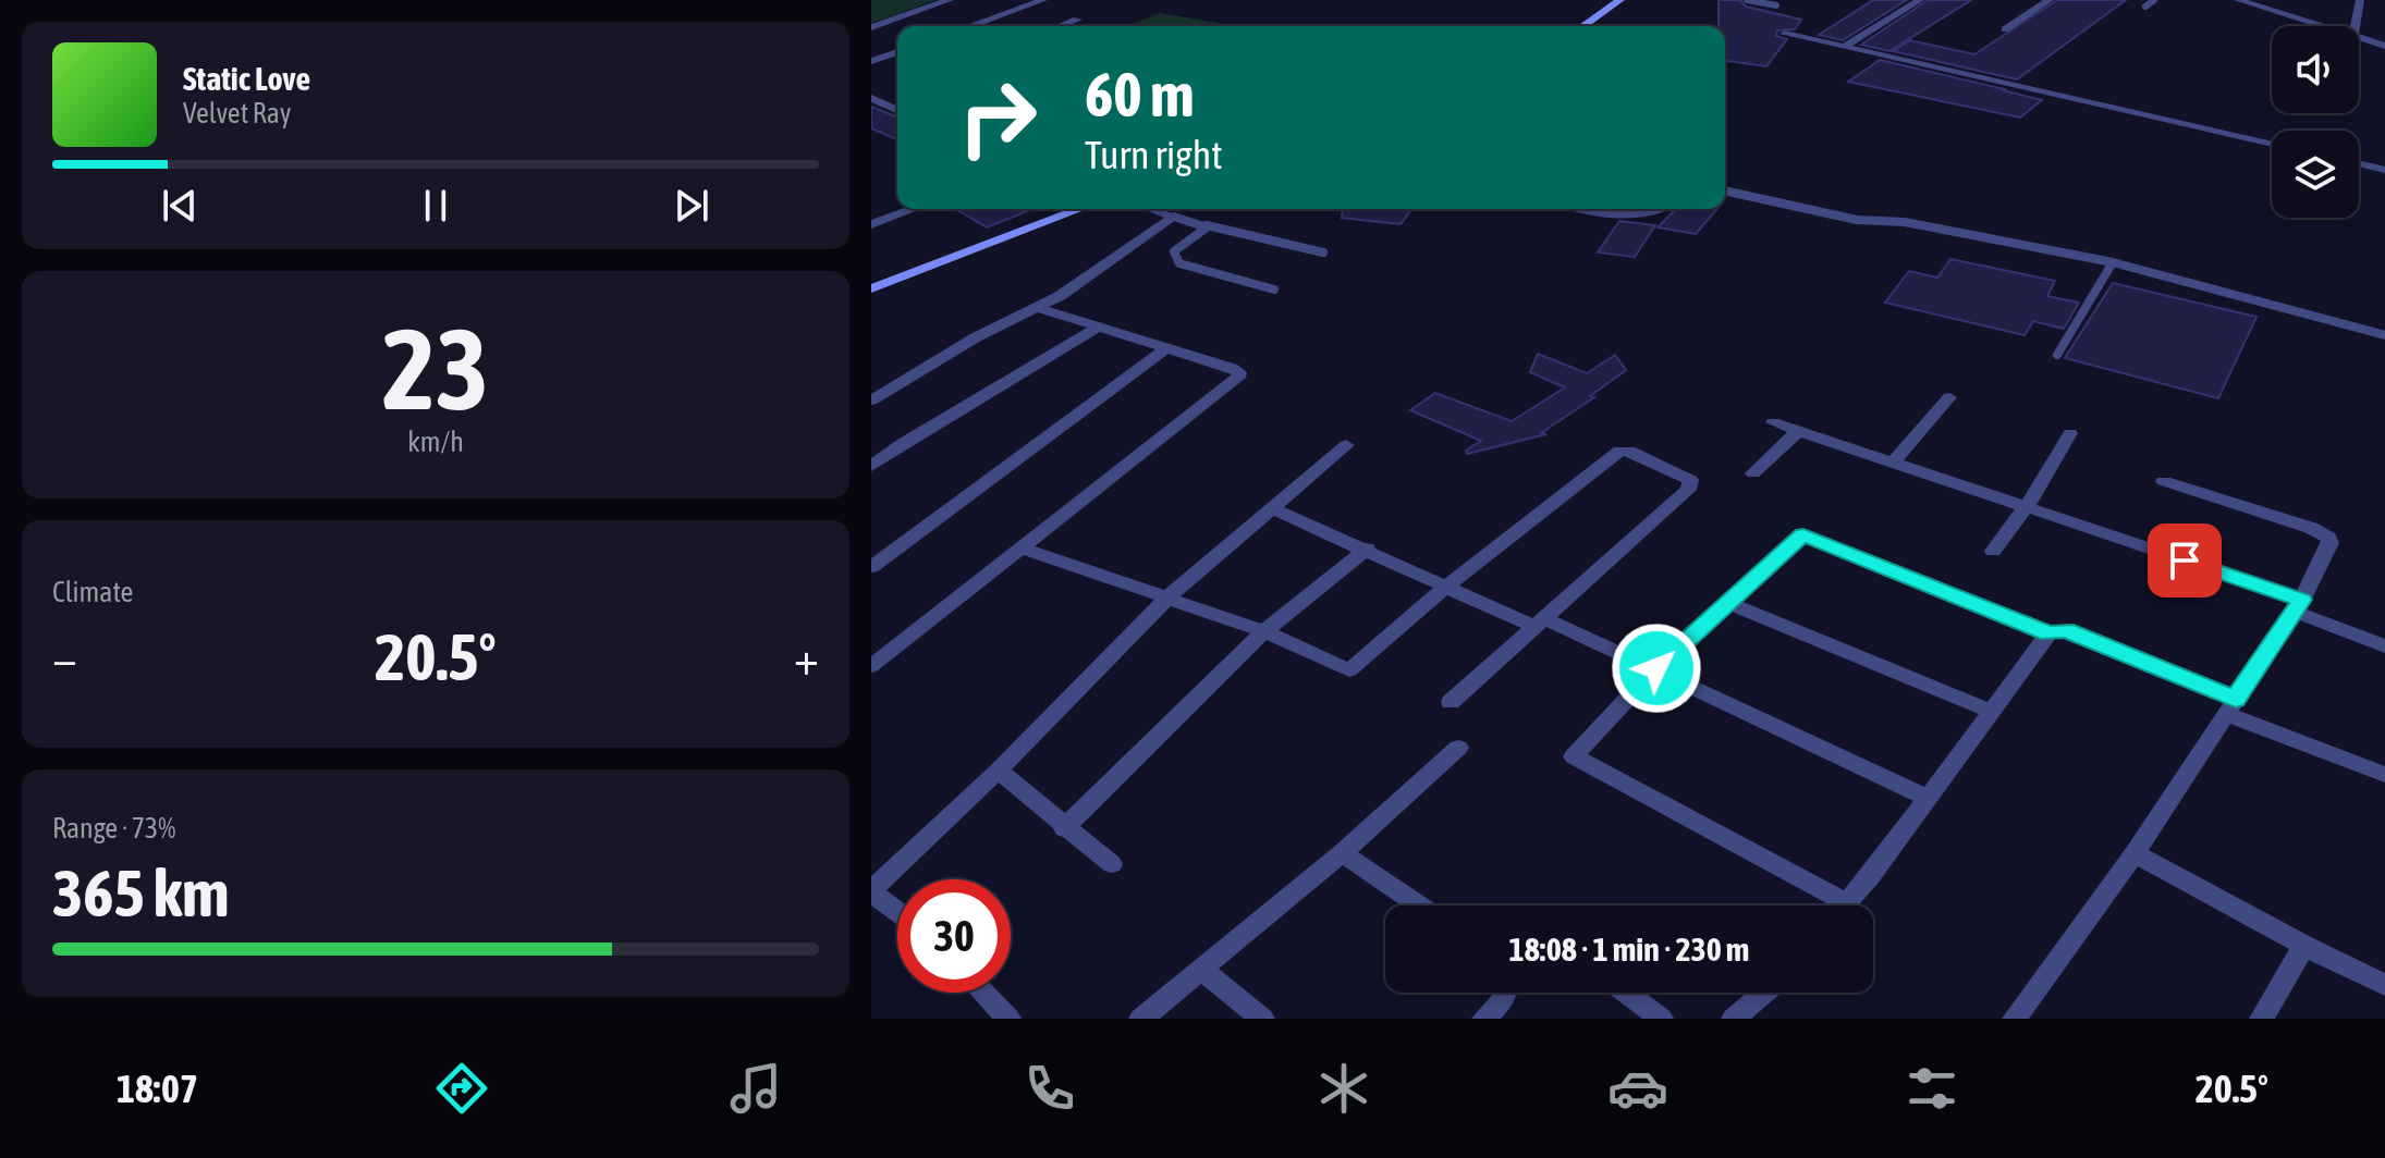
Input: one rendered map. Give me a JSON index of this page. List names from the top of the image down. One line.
{"page":{"turn":["60 m","Turn right"],"song":["Static Love","Velvet Ray"],"tile":[["23","km/h"],"Climate",["Range · 73%","365 km"]],"heat":["−","20.5°","+"],"limit":"30","trip":"18:08 · 1 min · 230 m","tabs":["18:07","20.5°"]}}
